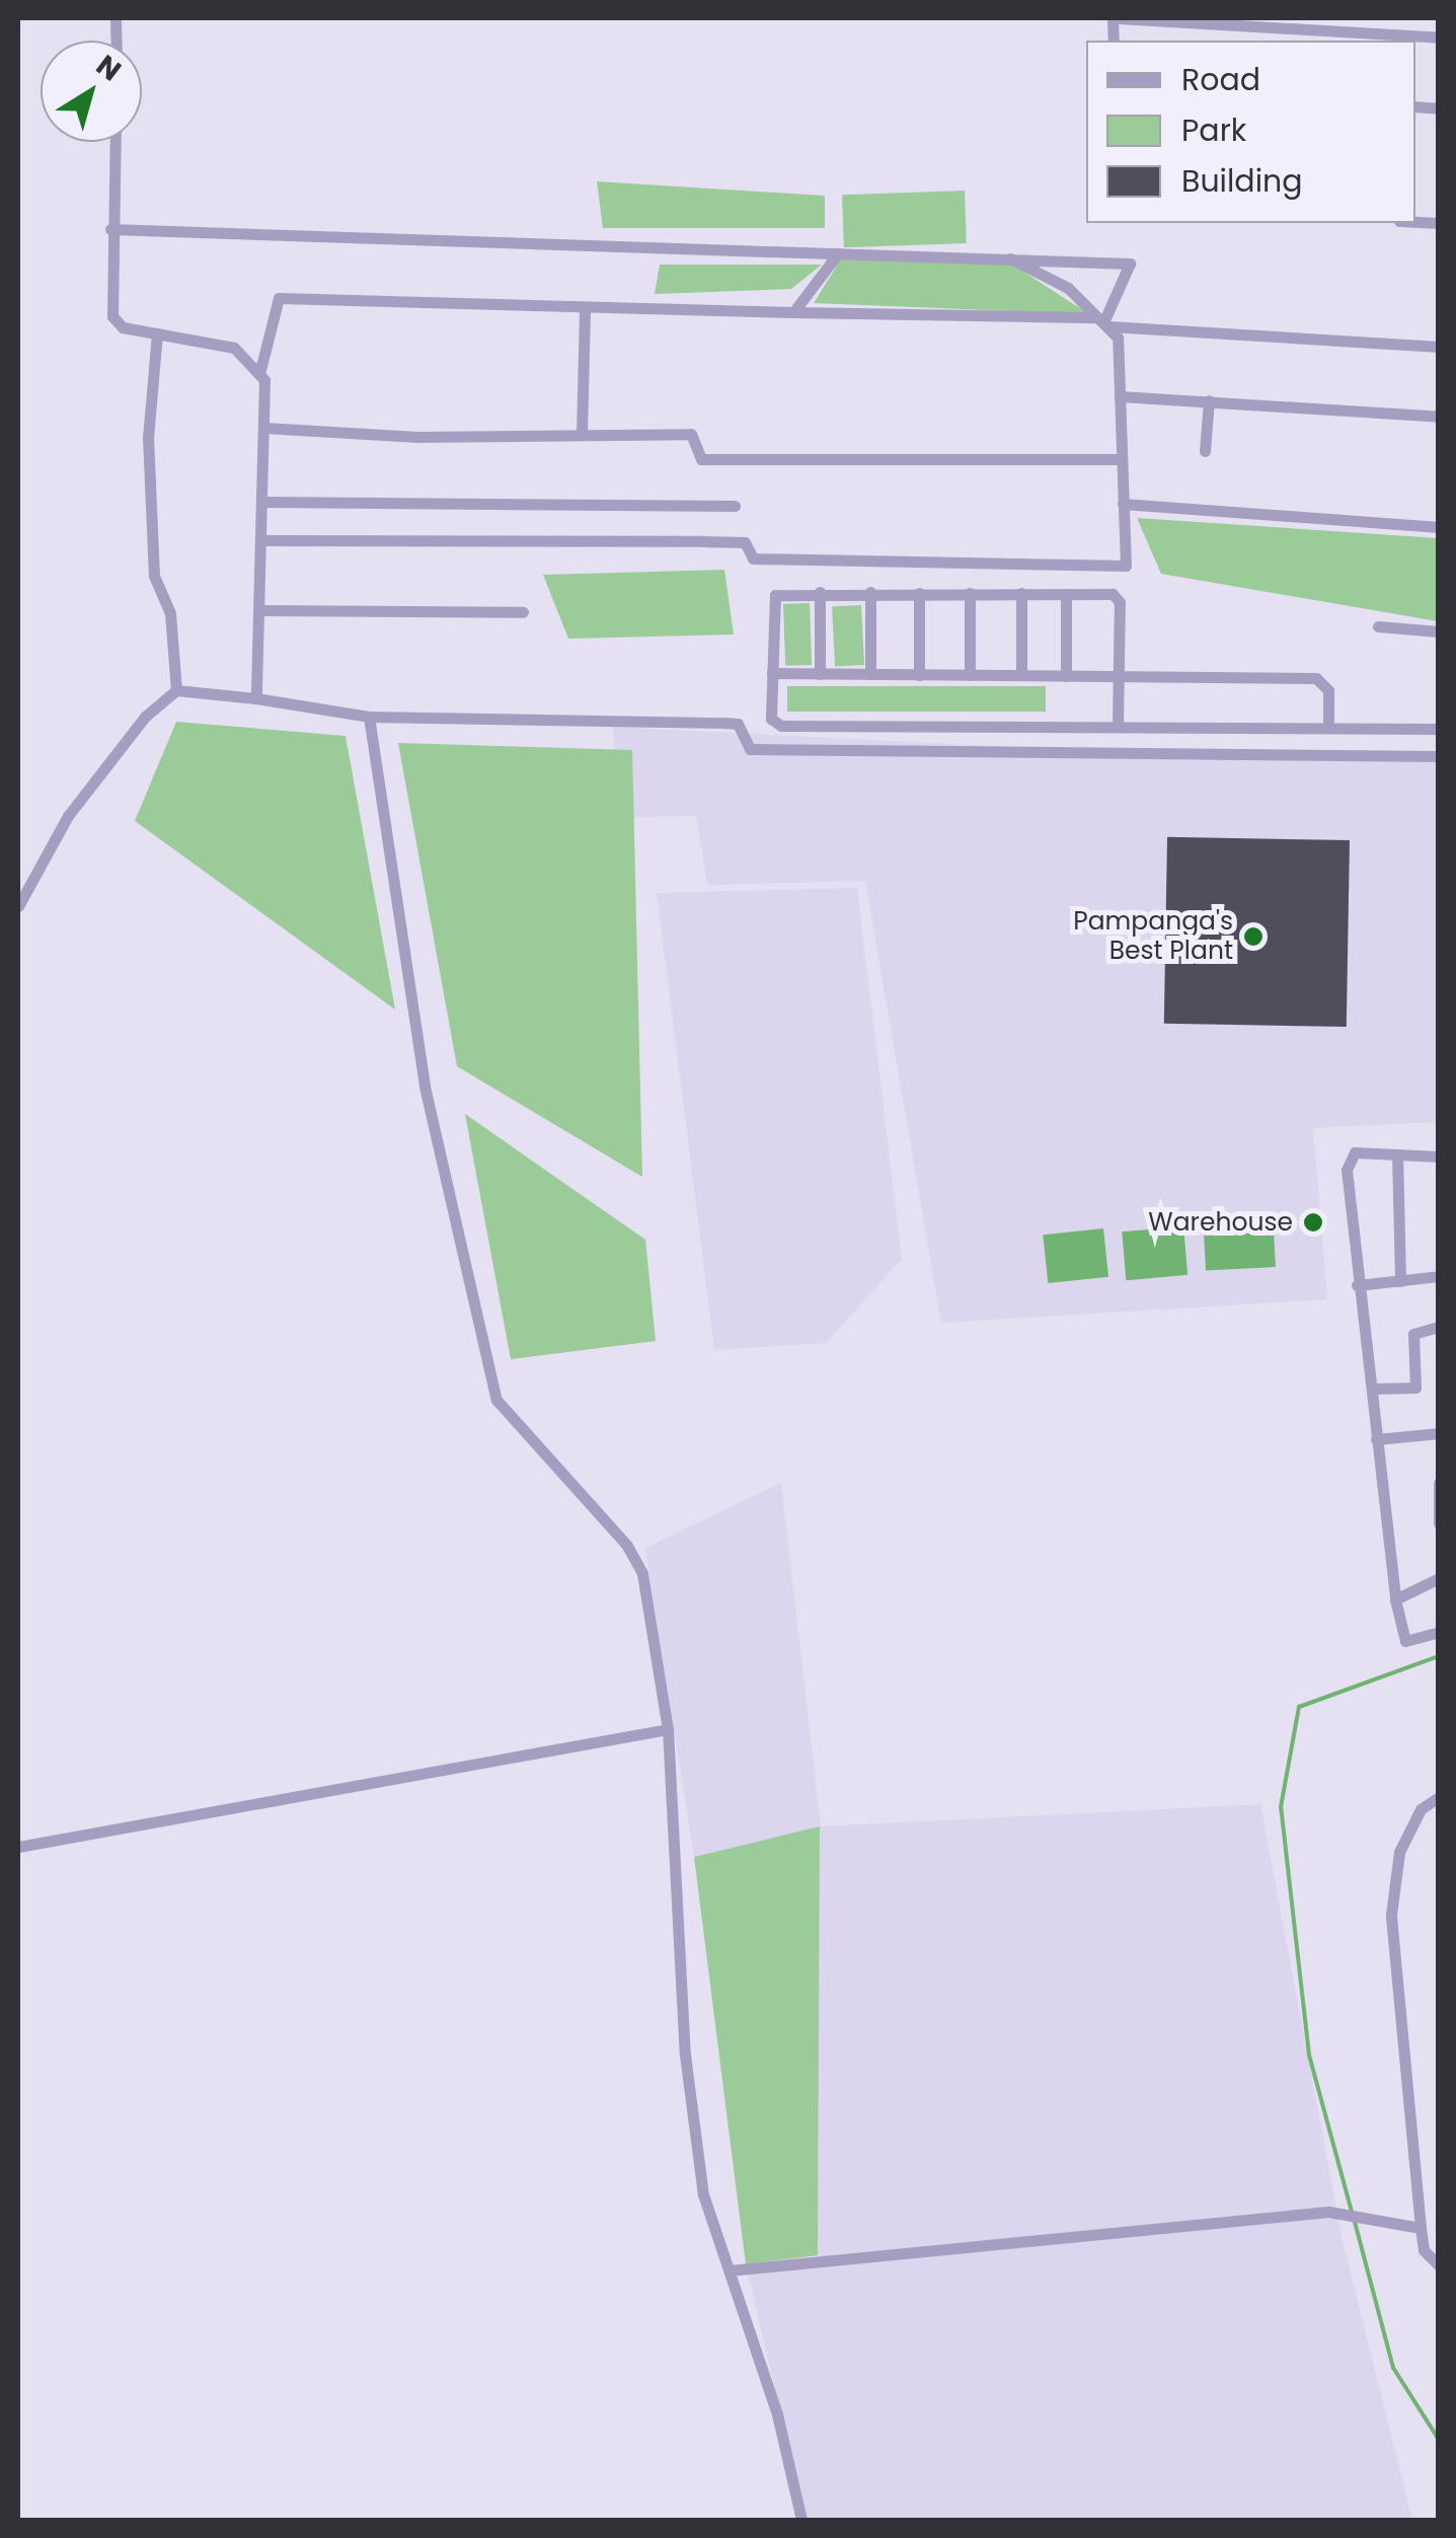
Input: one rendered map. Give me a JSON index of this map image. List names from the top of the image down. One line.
{"places":["Pampanga's Best Plant","Warehouse"],"legend":["Road","Park","Building"],"north":"top right"}
